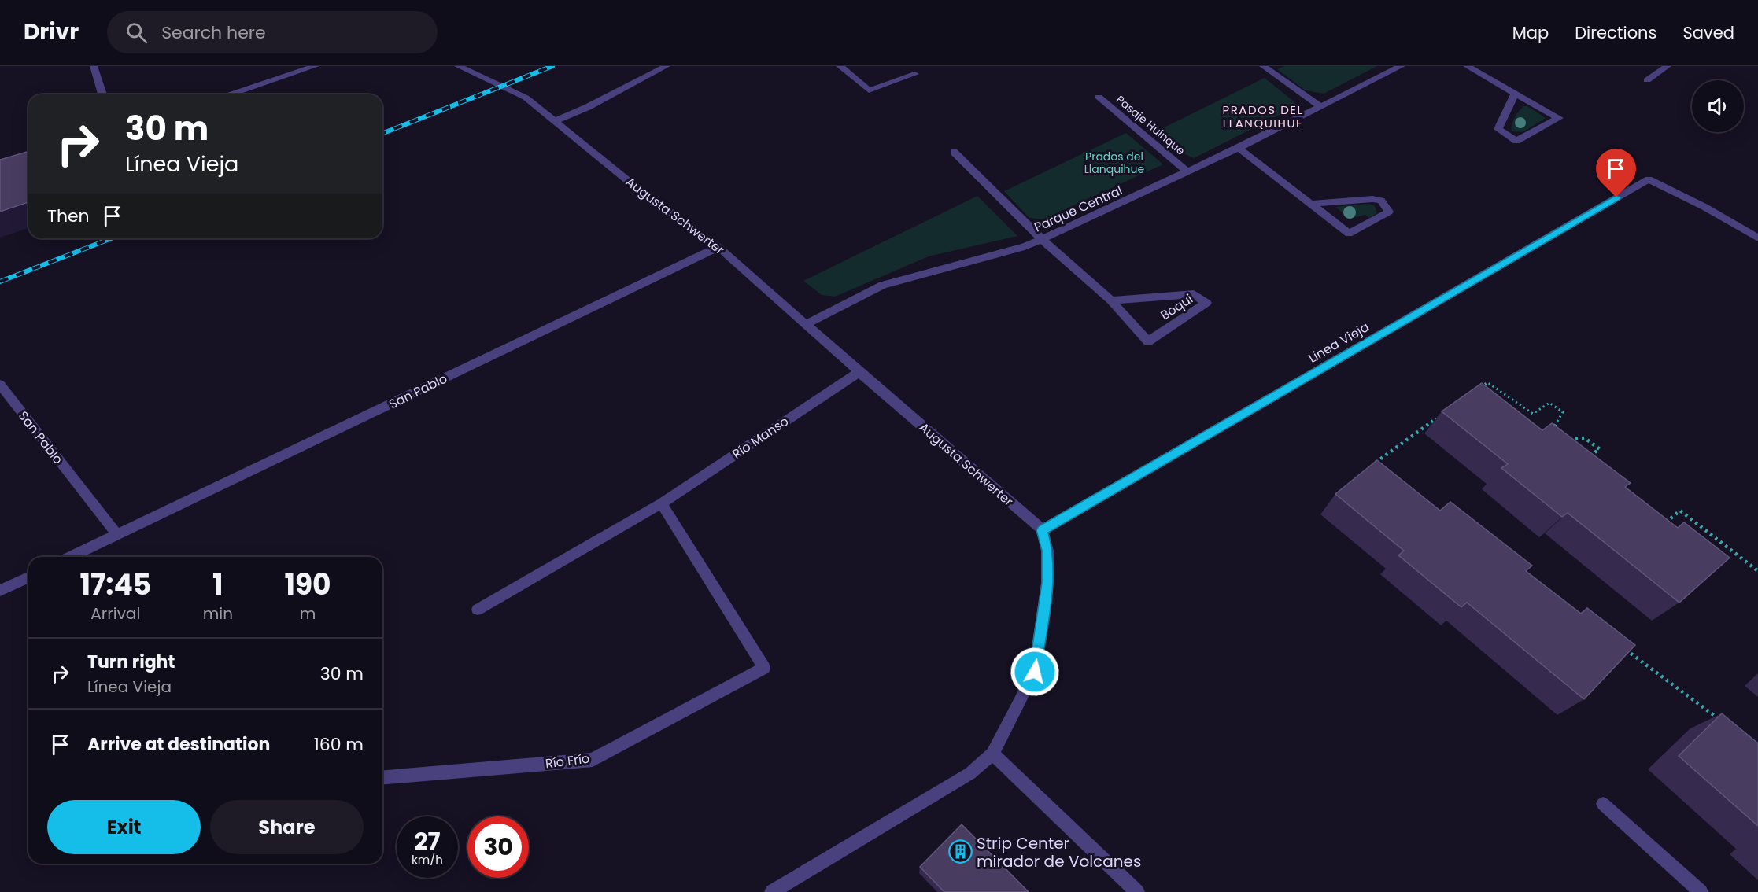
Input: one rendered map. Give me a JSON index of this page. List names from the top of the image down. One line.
{"streets":{"street":["Pasaje Huinque","Parque Central","Augusta Schwerter","Boqui","Línea Vieja","San Pablo","Río Manso","Río Frío"]},"crossings":[["Pasaje Huinque","Parque Central"],["Parque Central","Augusta Schwerter"],["Parque Central","Boqui"],["Augusta Schwerter","Línea Vieja"],["Augusta Schwerter","San Pablo"],["Augusta Schwerter","Río Manso"],["Río Manso","Río Frío"]],"districts":["PRADOS DEL LLANQUIHUE"],"parks":["Prados del Llanquihue"],"places":{"building":["Strip Center mirador de Volcanes"]},"page":{"header":"Drivr","search":"Search here","nav":["Map","Directions","Saved"],"turn":["30 m","Línea Vieja"],"then":"Then","eta":["17:45","Arrival","1","min","190","m"],"list":[{"name":"Turn right","note":"Línea Vieja","value":"30 m"},{"name":"Arrive at destination","value":"160 m"}],"buttons":["Exit","Share"],"speed":"27 km/h","limit":"30"}}
